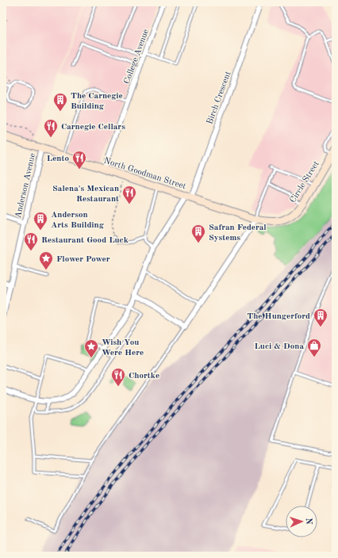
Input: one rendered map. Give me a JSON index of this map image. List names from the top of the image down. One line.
{"streets":{"main road":["North Goodman Street","Circle Street"],"street":["College Avenue","Birch Crescent","Anderson Avenue"]},"crossings":[["College Avenue","North Goodman Street"],["Birch Crescent","North Goodman Street"],["North Goodman Street","Circle Street"],["North Goodman Street","Anderson Avenue"]],"places":{"building":["The Carnegie Building","Anderson Arts Building","Safran Federal Systems","The Hungerford"],"restaurant":["Carnegie Cellars","Lento","Salena's Mexican Restaurant","Restaurant Good Luck","Chortke"],"place":["Flower Power","Wish You Were Here"],"shop":["Luci & Dona"]},"north":"right"}
